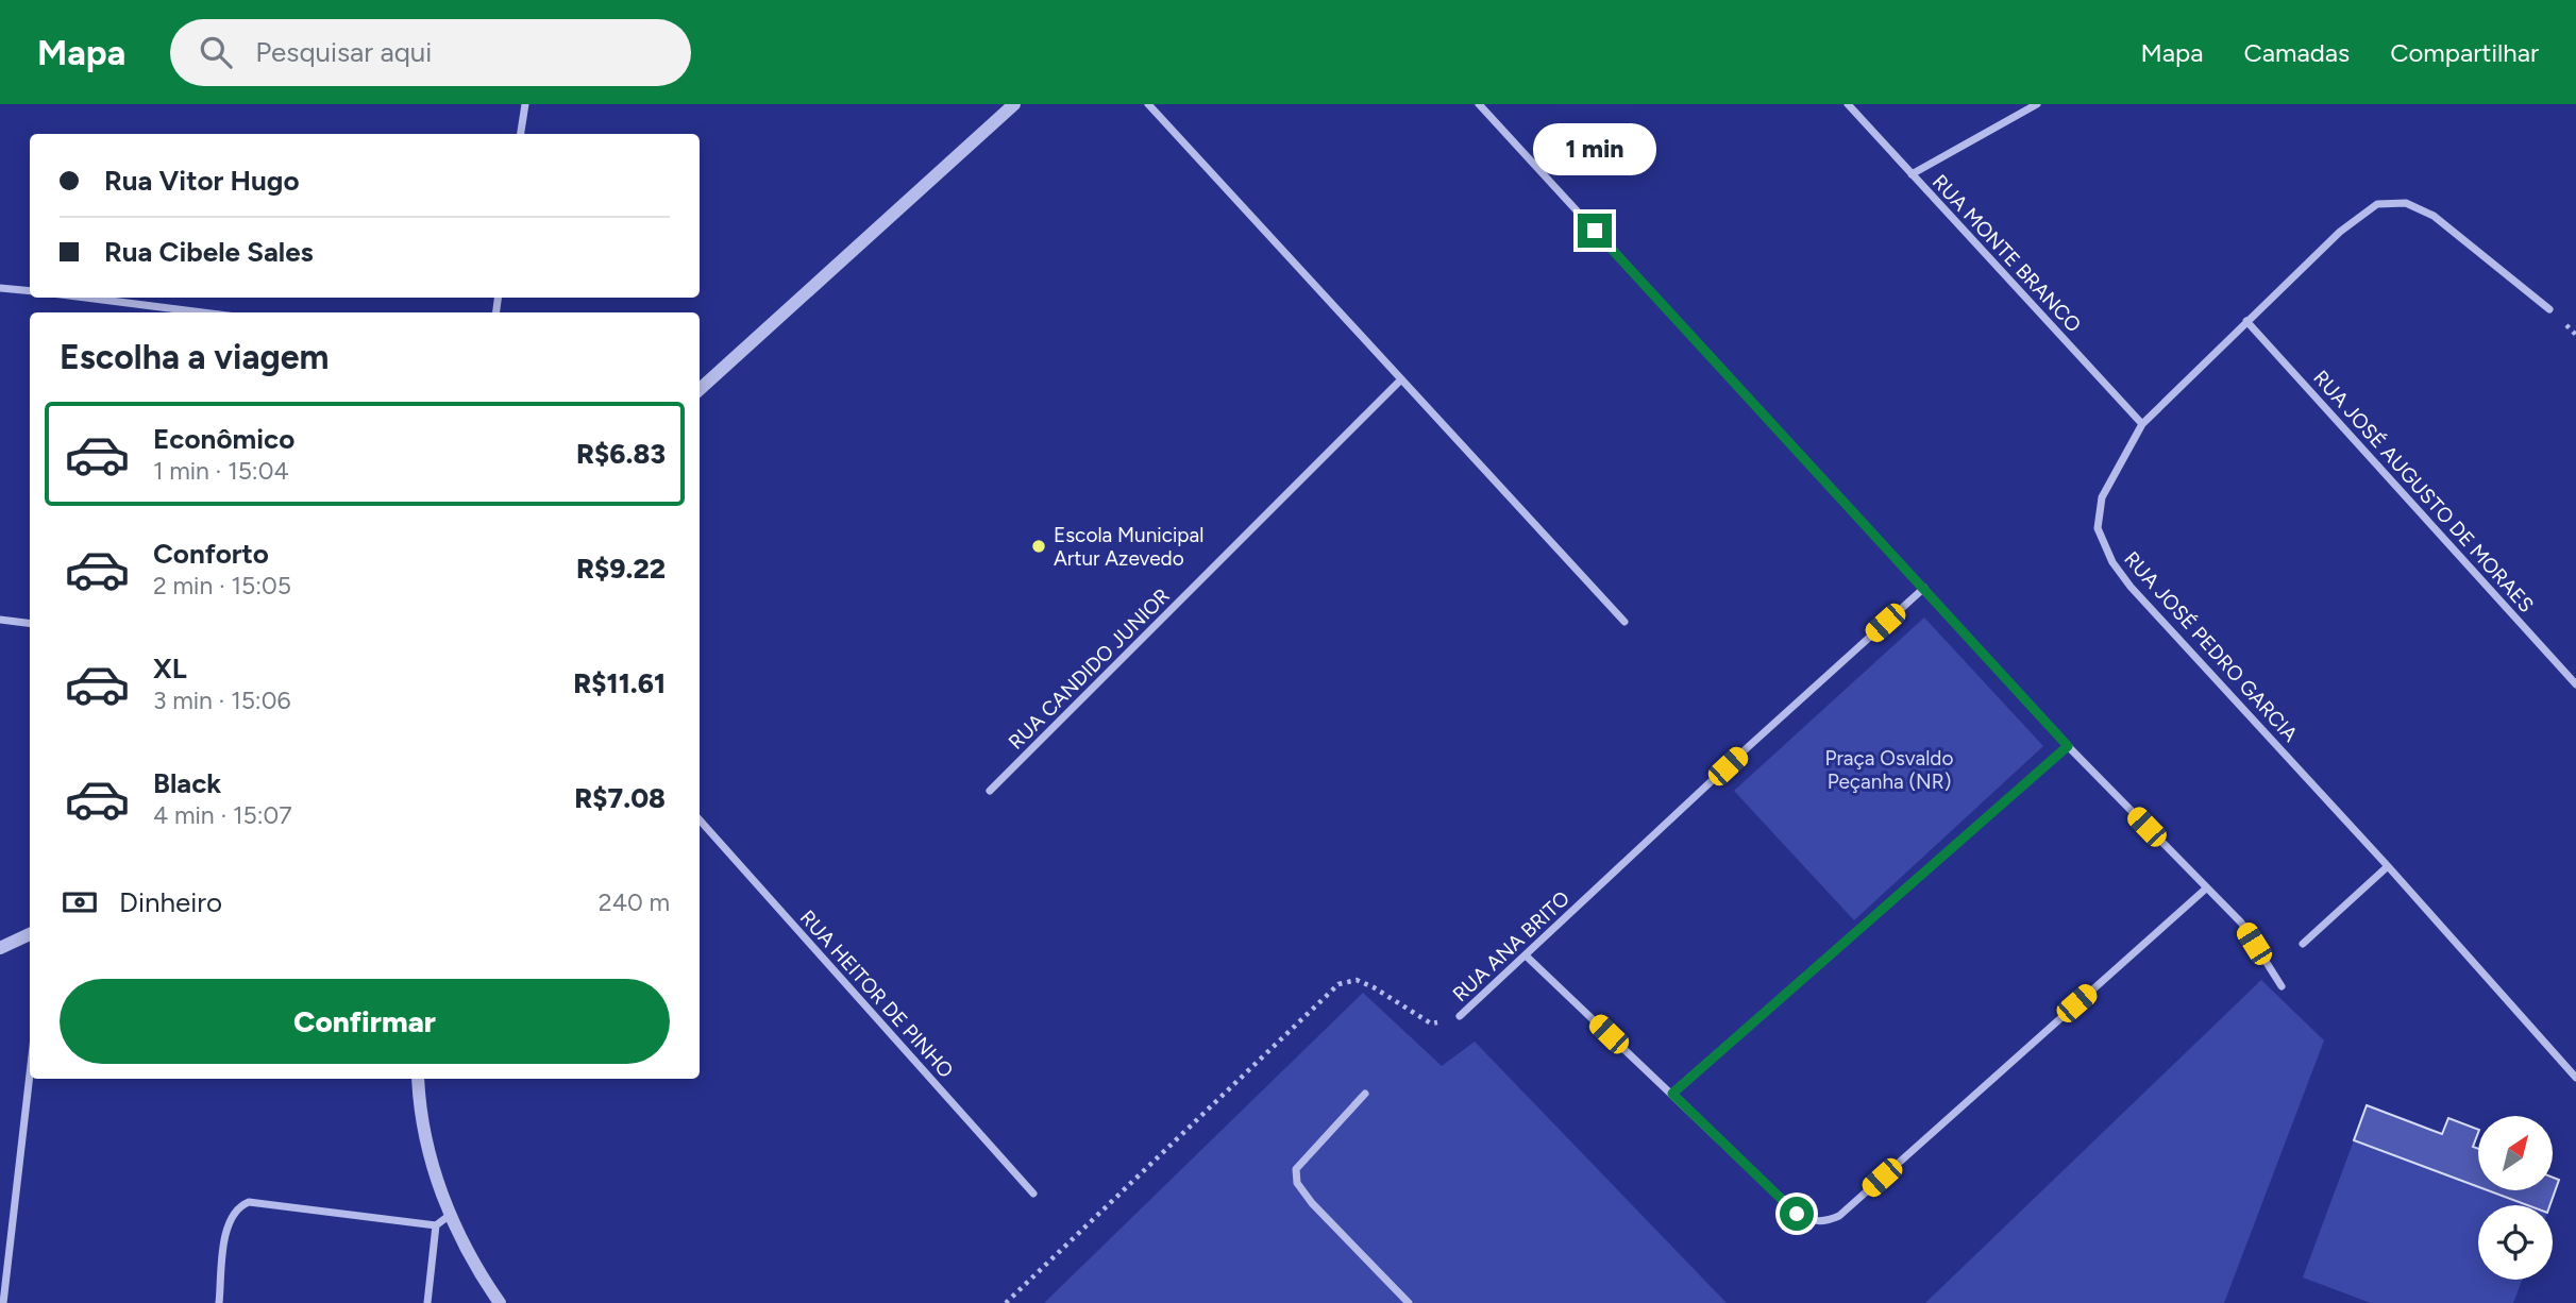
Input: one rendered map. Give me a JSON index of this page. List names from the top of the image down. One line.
{"streets":{"street":["RUA MONTE BRANCO","RUA JOSÉ AUGUSTO DE MORAES","RUA JOSÉ PEDRO GARCIA","RUA CANDIDO JUNIOR","RUA ANA BRITO","RUA HEITOR DE PINHO"]},"crossings":[["RUA MONTE BRANCO","RUA JOSÉ PEDRO GARCIA"],["RUA JOSÉ AUGUSTO DE MORAES","RUA JOSÉ PEDRO GARCIA"]],"parks":["Praça Osvaldo Peçanha (NR)"],"places":["Escola Municipal Artur Azevedo"],"north":"top right","page":{"header":"Mapa","search":"Pesquisar aqui","nav":["Mapa","Camadas","Compartilhar"],"bubble":"1 min","banner":["Rua Vitor Hugo","Rua Cibele Sales"],"heading":"Escolha a viagem","list":[{"name":"Econômico","note":"1 min · 15:04","value":"R$6.83"},{"name":"Conforto","note":"2 min · 15:05","value":"R$9.22"},{"name":"XL","note":"3 min · 15:06","value":"R$11.61"},{"name":"Black","note":"4 min · 15:07","value":"R$7.08"}],"pay":["Dinheiro","240 m"],"buttons":"Confirmar"}}
